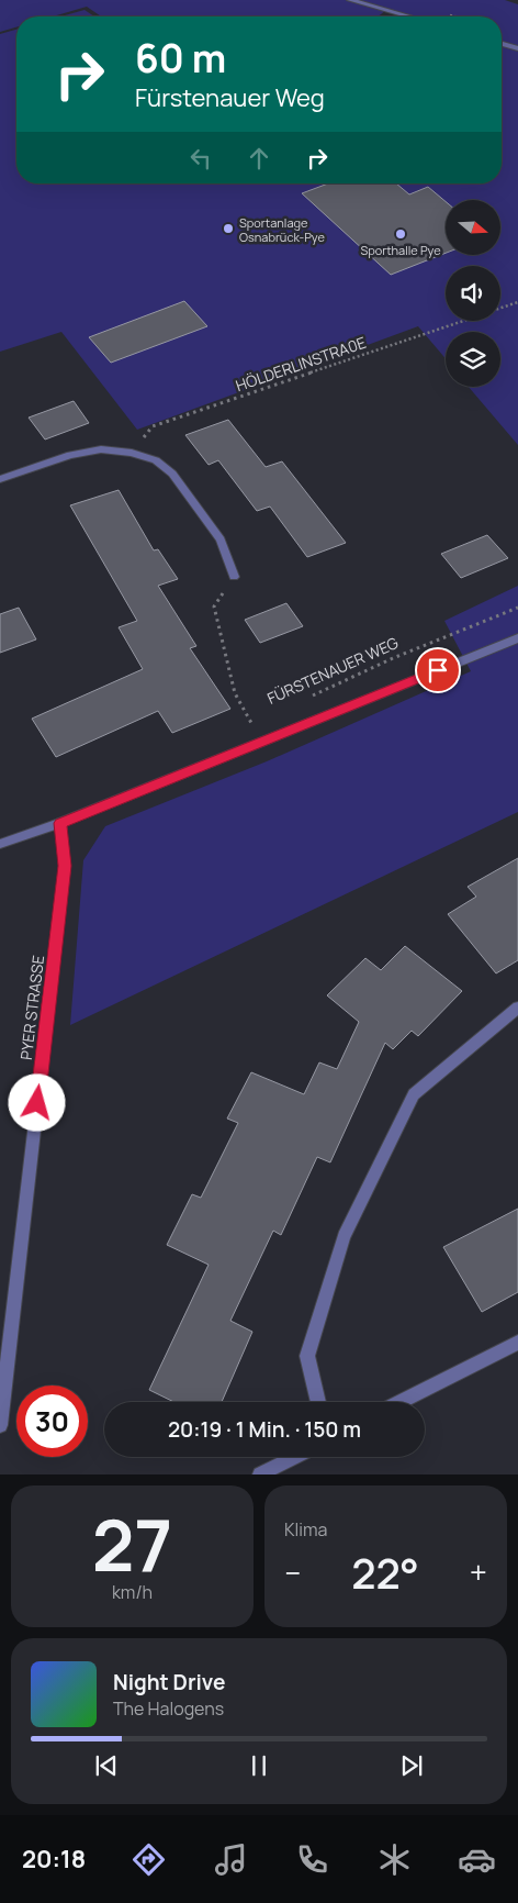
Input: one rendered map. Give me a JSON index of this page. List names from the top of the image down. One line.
{"streets":{"street":["PYER STRASSE"],"path":["HÖLDERLINSTRA0E","FÜRSTENAUER WEG"]},"places":["Sportanlage Osnabrück-Pye","Sporthalle Pye"],"north":"right","page":{"turn":["60 m","Fürstenauer Weg"],"limit":"30","trip":"20:19 · 1 Min. · 150 m","tile":[["27","km/h"],"Klima"],"heat":["−","22°","+"],"song":["Night Drive","The Halogens"],"tabs":"20:18"}}
